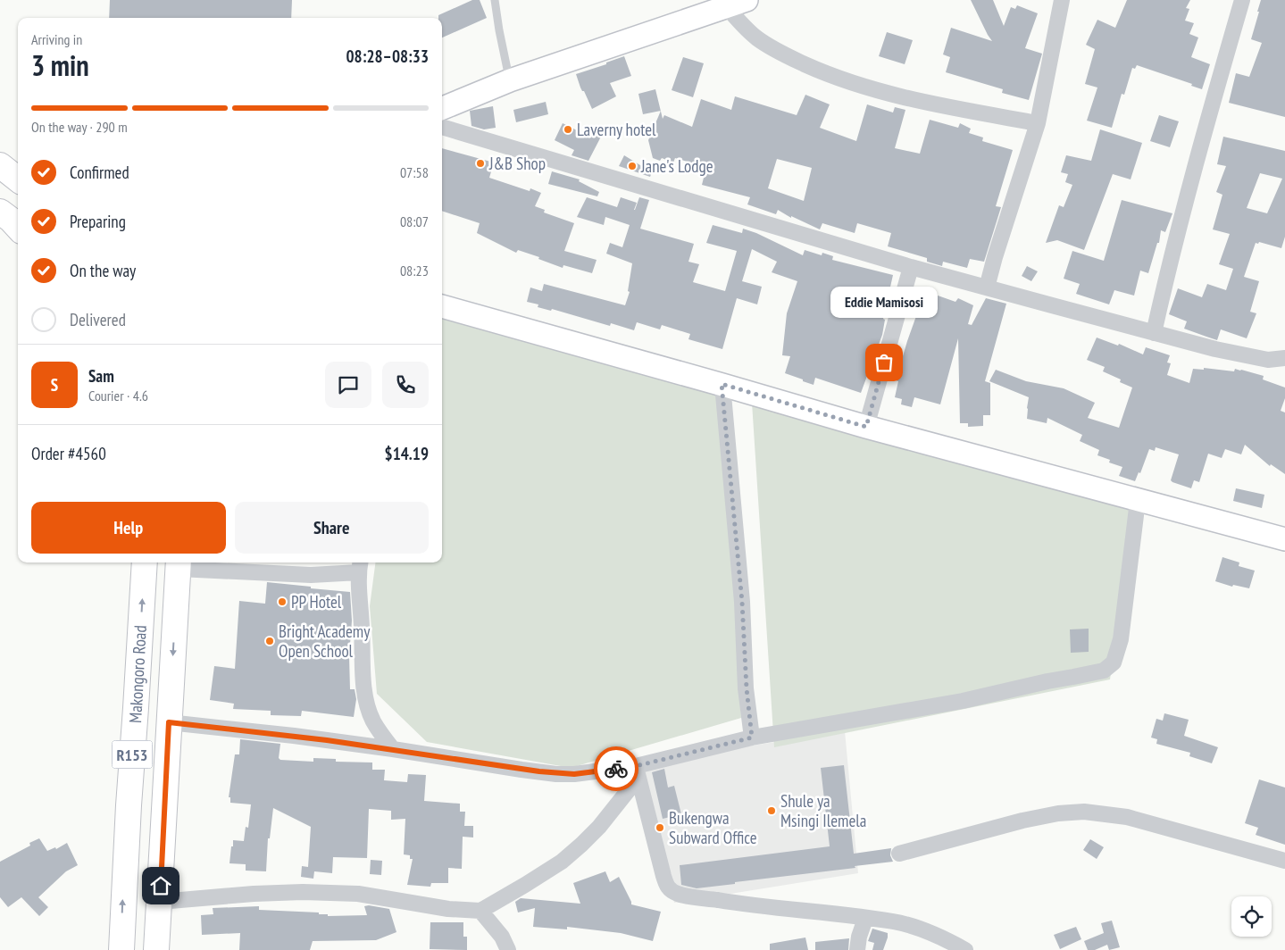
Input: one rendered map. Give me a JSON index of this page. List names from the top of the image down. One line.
{"streets":{"main road":["Makongoro Road","R153"]},"places":["Laverny hotel","J&B Shop","Jane's Lodge","Eddie Mamisosi","PP Hotel","Bright Academy Open School","Shule ya Msingi Ilemela","Bukengwa Subward Office"],"page":{"heading":["3 min","Arriving in","08:28–08:33"],"panel":["Sam","Courier · 4.6","Order #4560","$14.19"],"bar":"On the way · 290 m","list":[["Confirmed","07:58"],["Preparing","08:07"],["On the way","08:23"],"Delivered"],"bubble":"Eddie Mamisosi","round":"S","buttons":["Help","Share"]}}
